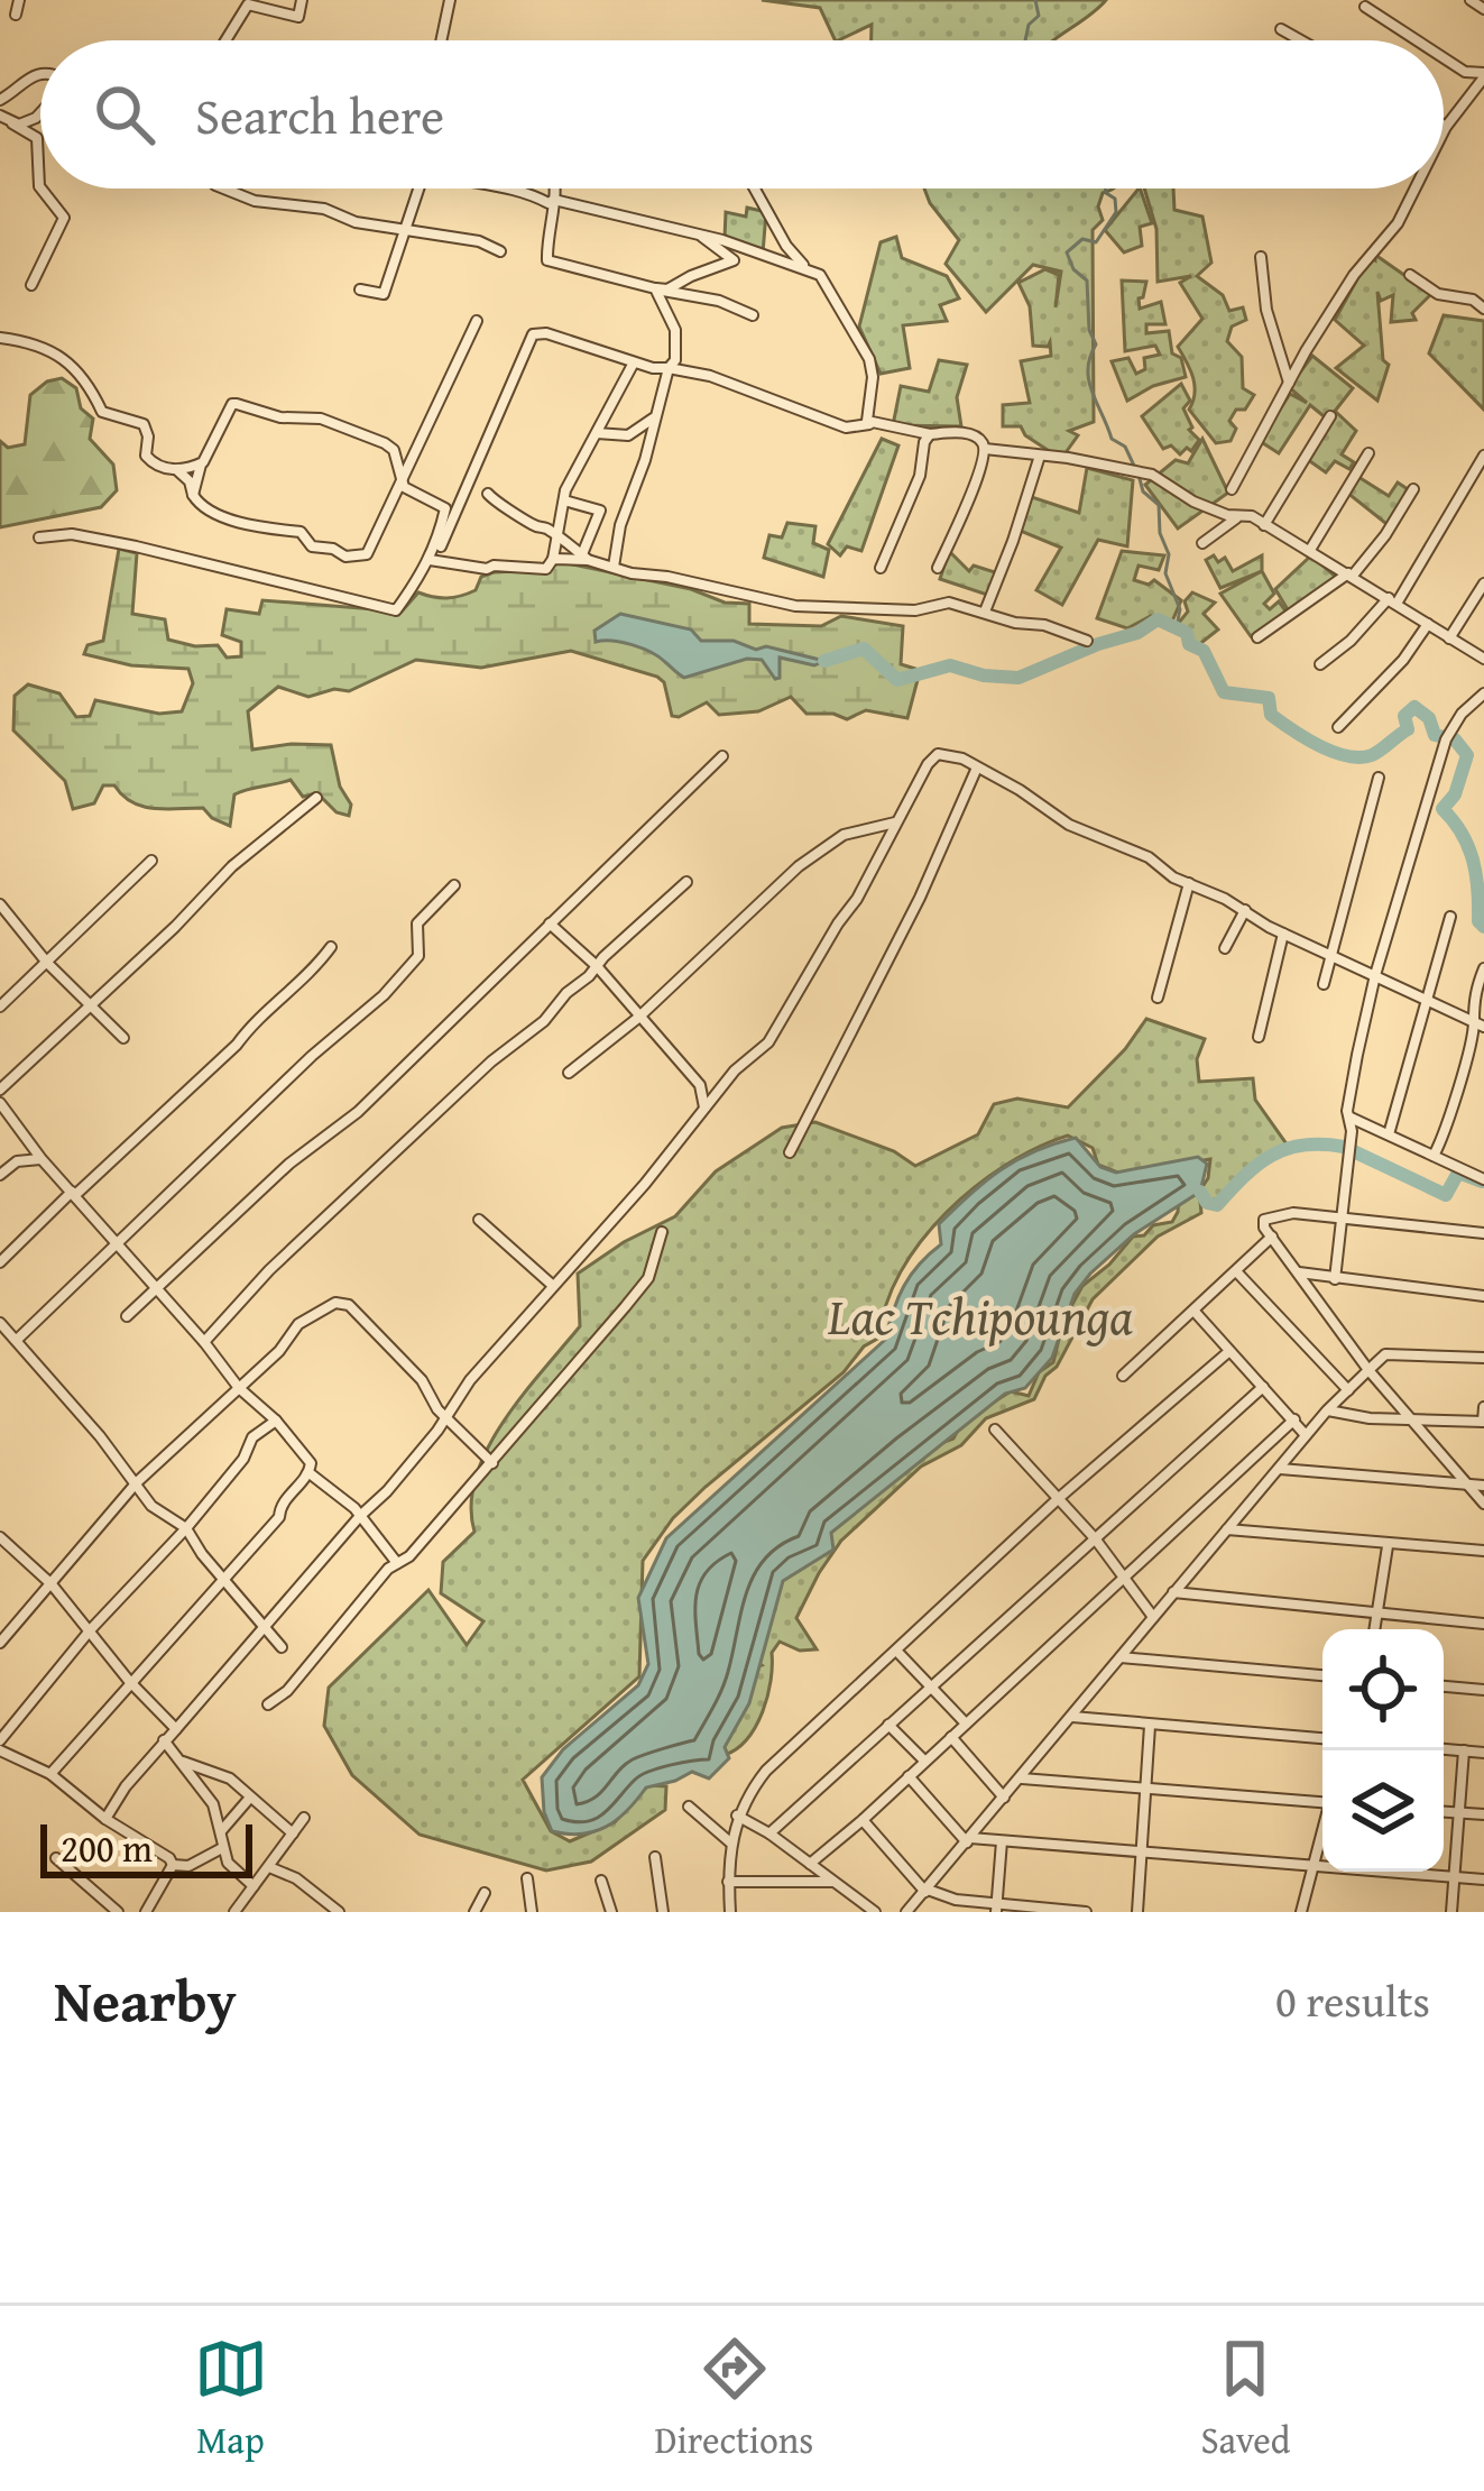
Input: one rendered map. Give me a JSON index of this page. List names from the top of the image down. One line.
{"water":["Lac Tchipounga"],"scale_bar":"200 m","page":{"search":"Search here","scale":"200 m","heading":["Nearby","0 results"],"nav":["Map","Directions","Saved"]}}
